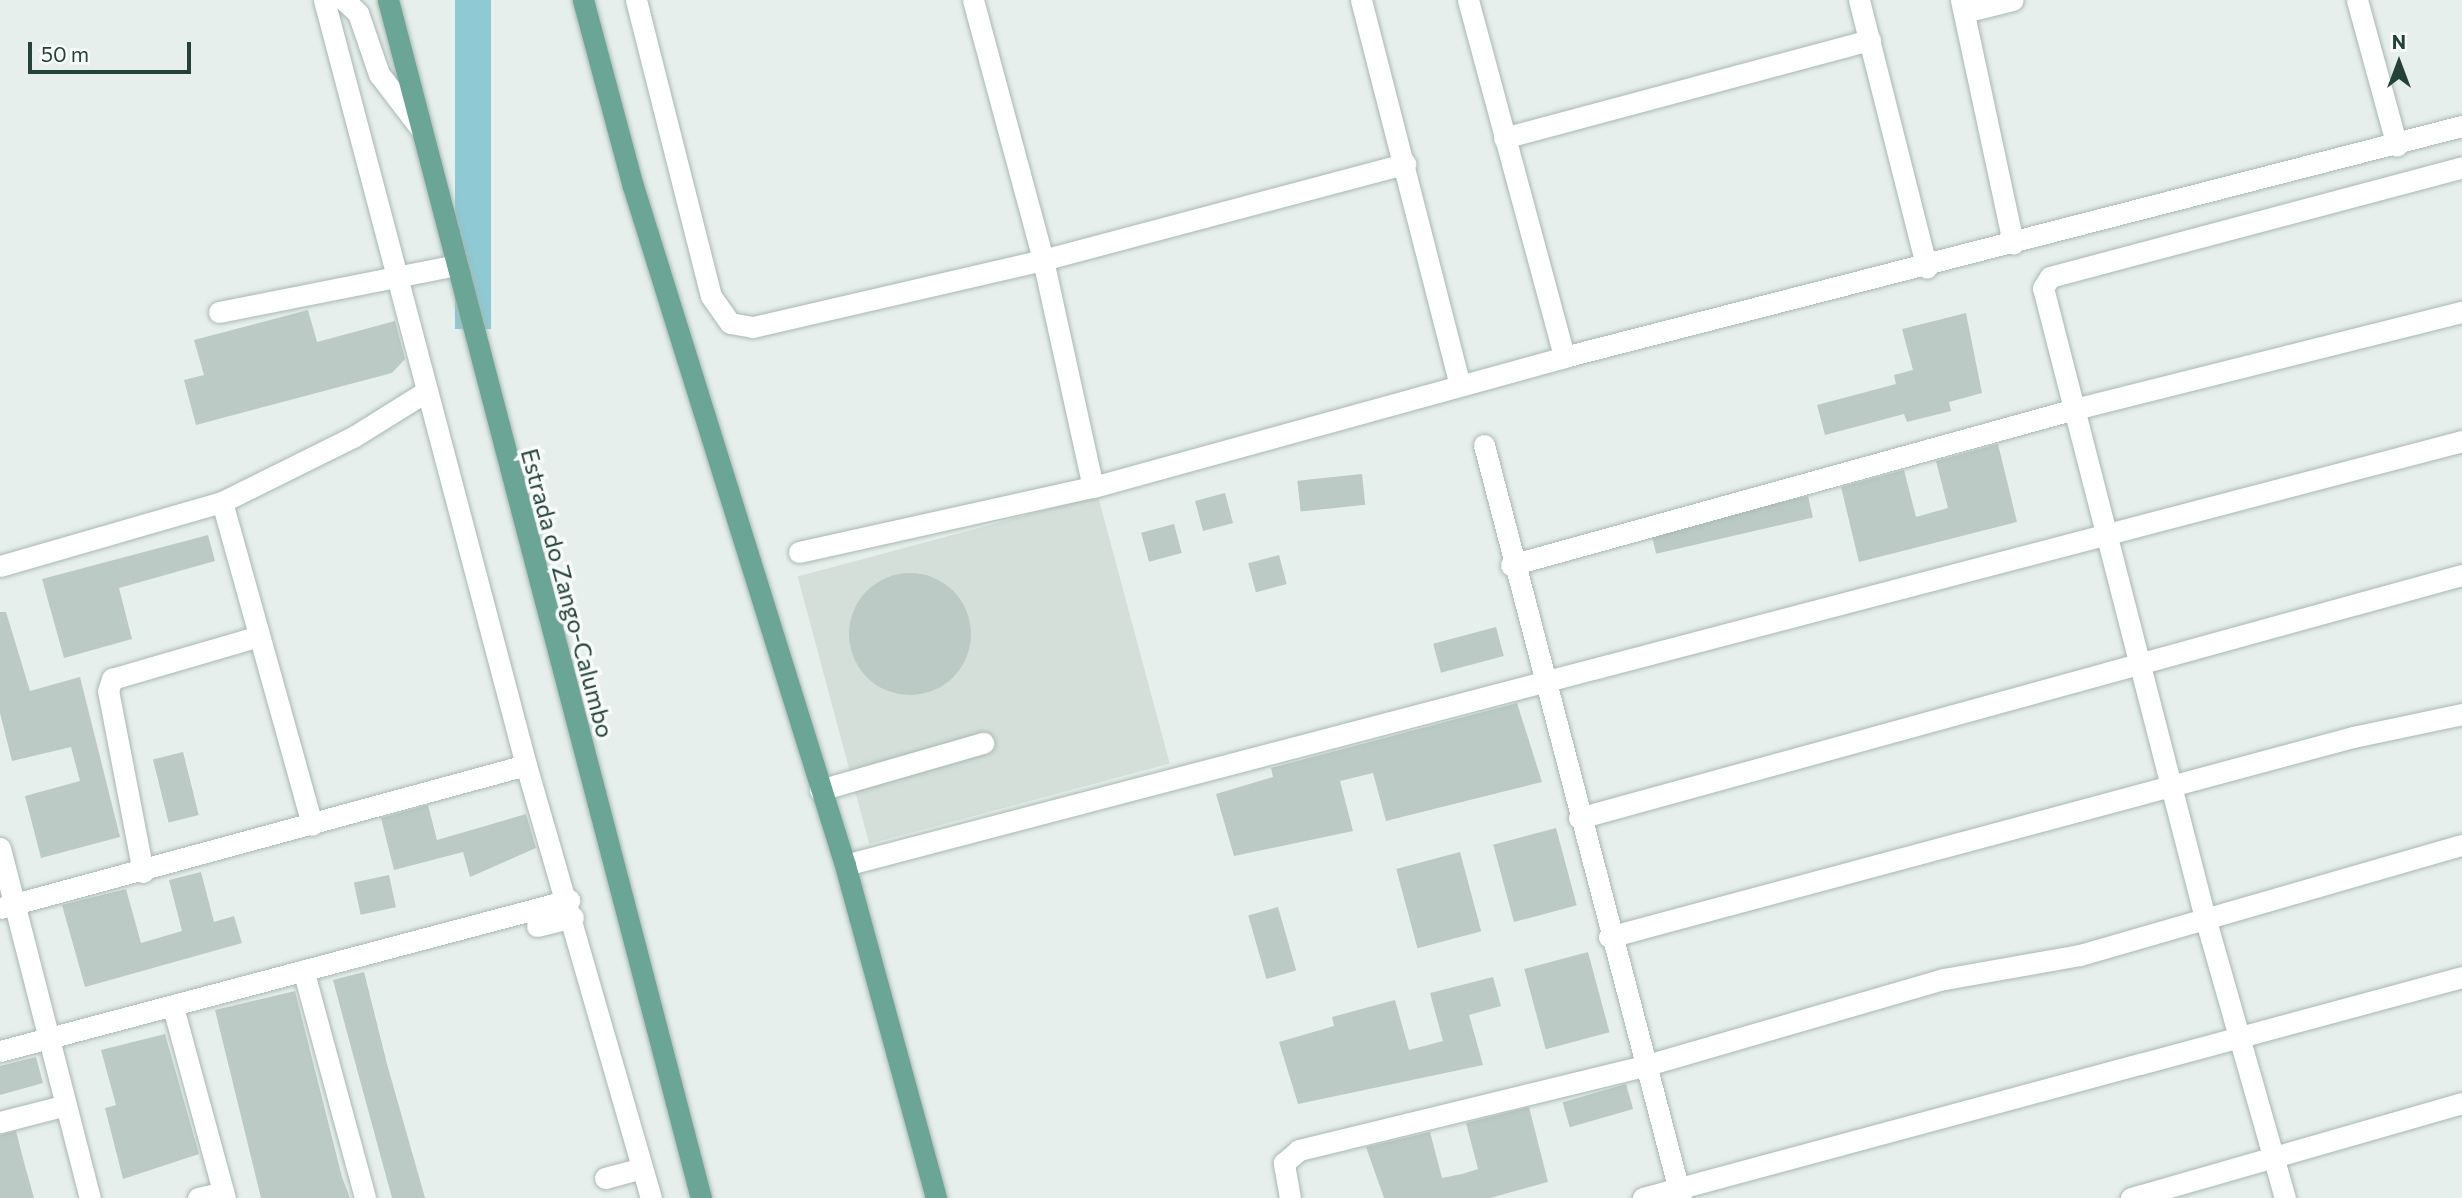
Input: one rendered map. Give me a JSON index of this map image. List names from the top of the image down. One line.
{"streets":{"main road":["Estrada do Zango-Calumbo"]},"scale_bar":"50 m","north":"top"}
